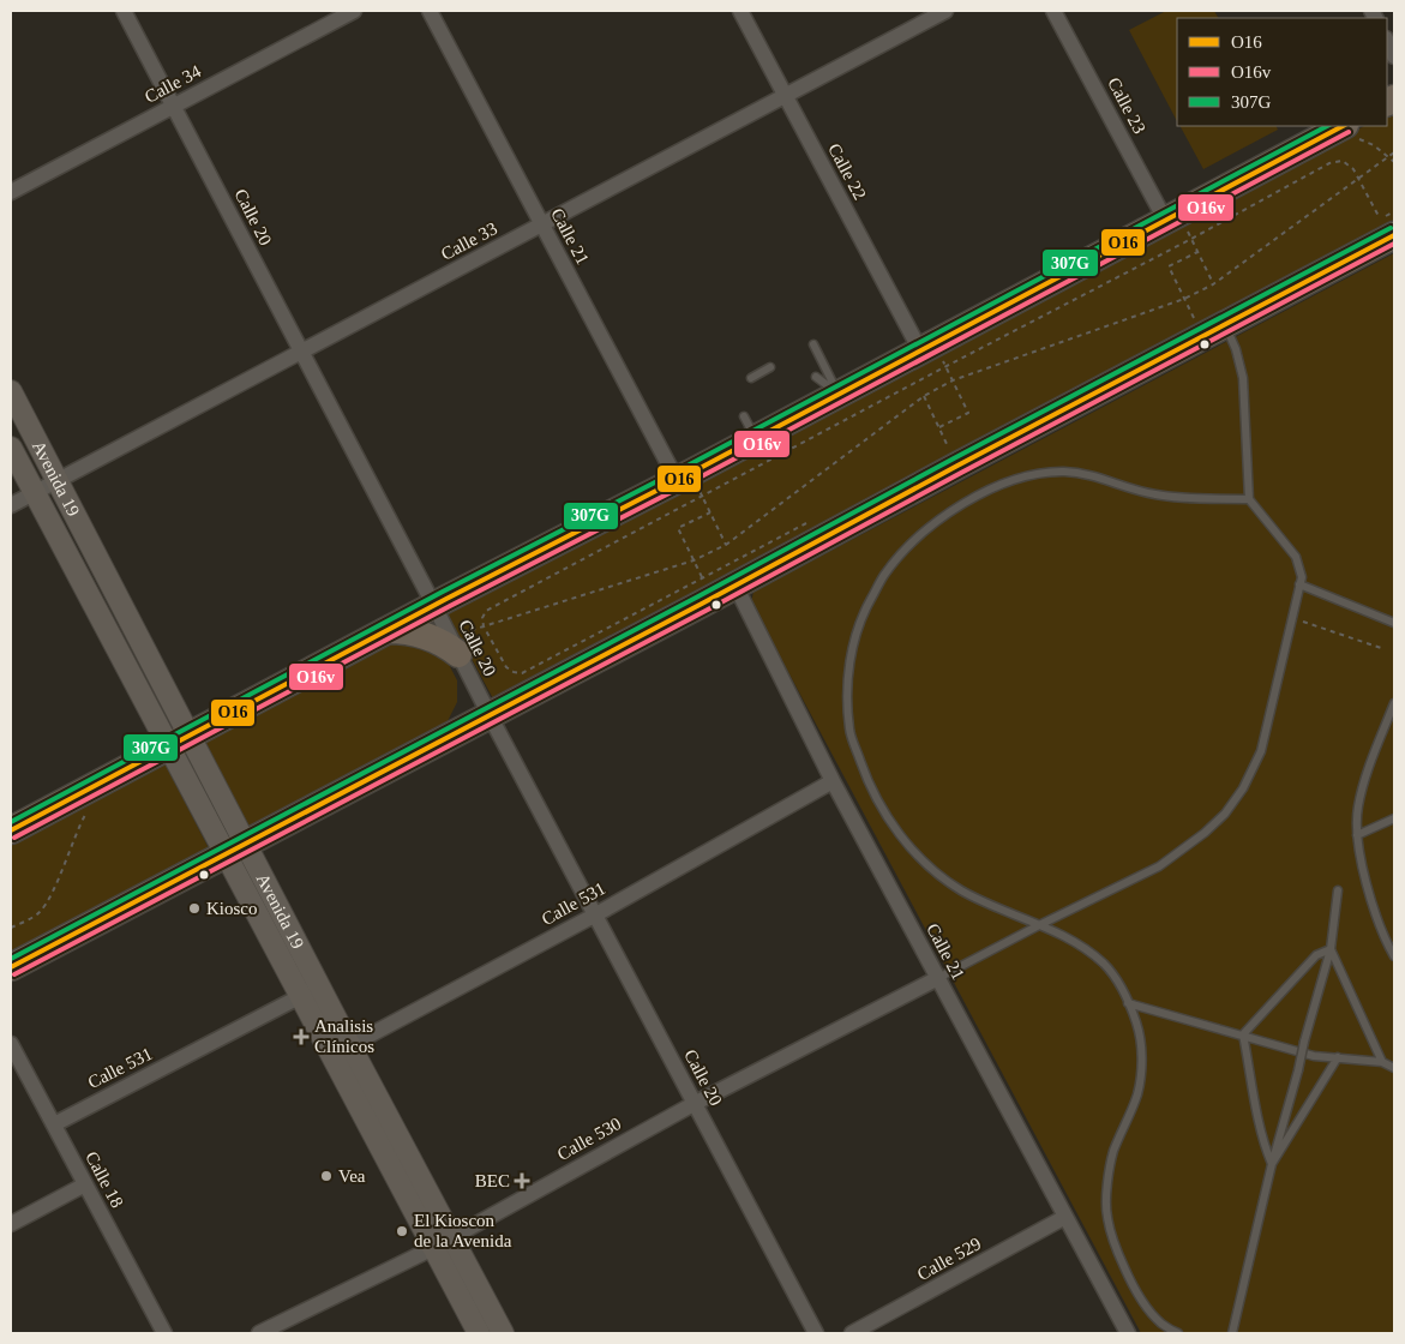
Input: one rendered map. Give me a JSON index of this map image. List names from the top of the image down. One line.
{"streets":{"main road":["Avenida 19"],"street":["Calle 34","Calle 23","Calle 22","Calle 20","Calle 21","Calle 33","Calle 531","Calle 530","Calle 18","Calle 529"]},"crossings":[["Calle 34","Calle 20"],["Calle 22","Calle 33"],["Calle 20","Calle 33"],["Calle 20","Calle 531"],["Calle 20","Calle 530"],["Calle 21","Calle 33"],["Calle 21","Calle 531"],["Calle 21","Calle 530"],["Calle 21","Calle 529"],["Calle 33","Avenida 19"],["Avenida 19","Calle 531"],["Avenida 19","Calle 530"],["Calle 531","Calle 18"]],"places":{"other":["Kiosco","Vea","El Kioscon de la Avenida"],"health":["Analisis Clínicos","BEC"]},"lines":["transit line O16","transit line 307G","transit line O16v"],"legend":["O16","O16v","307G"]}
